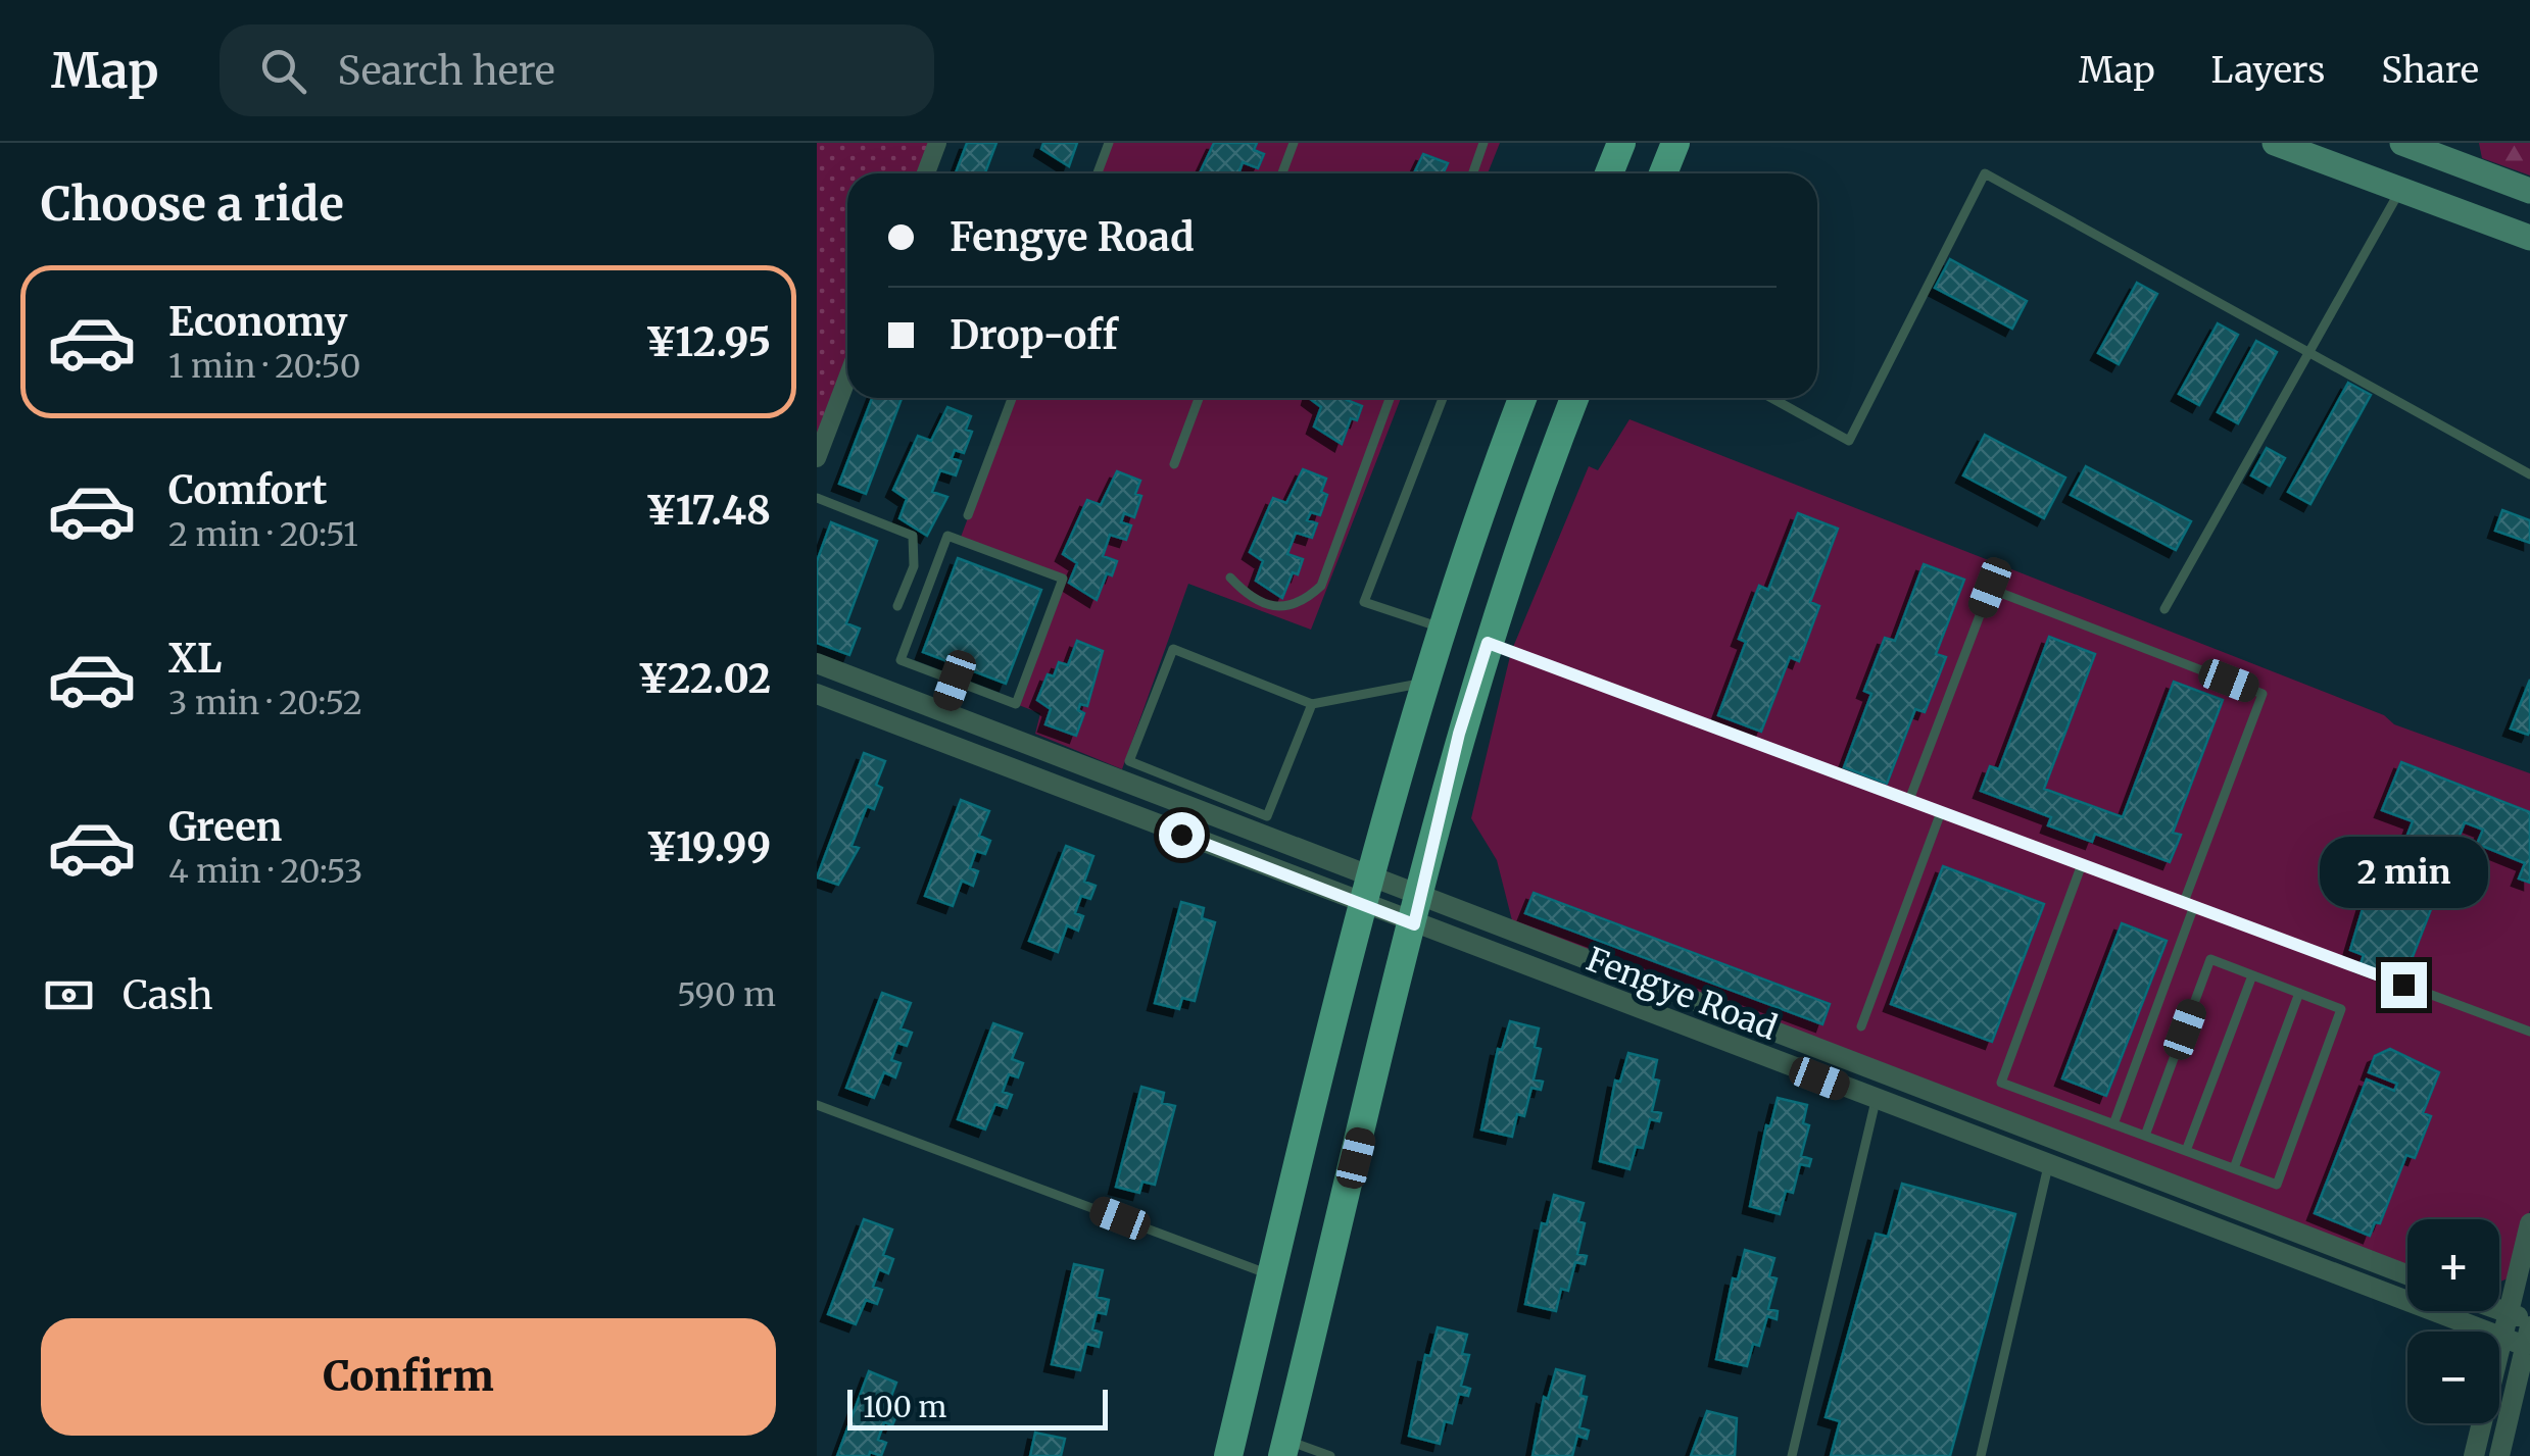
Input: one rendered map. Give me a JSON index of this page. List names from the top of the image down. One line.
{"streets":{"street":["Fengye Road"]},"scale_bar":"100 m","page":{"header":"Map","search":"Search here","nav":["Map","Layers","Share"],"heading":"Choose a ride","banner":["Fengye Road","Drop-off"],"list":[{"name":"Economy","note":"1 min · 20:50","value":"¥12.95"},{"name":"Comfort","note":"2 min · 20:51","value":"¥17.48"},{"name":"XL","note":"3 min · 20:52","value":"¥22.02"},{"name":"Green","note":"4 min · 20:53","value":"¥19.99"}],"bubble":"2 min","pay":["Cash","590 m"],"map_buttons":["+","−"],"buttons":"Confirm","scale":"100 m"}}
